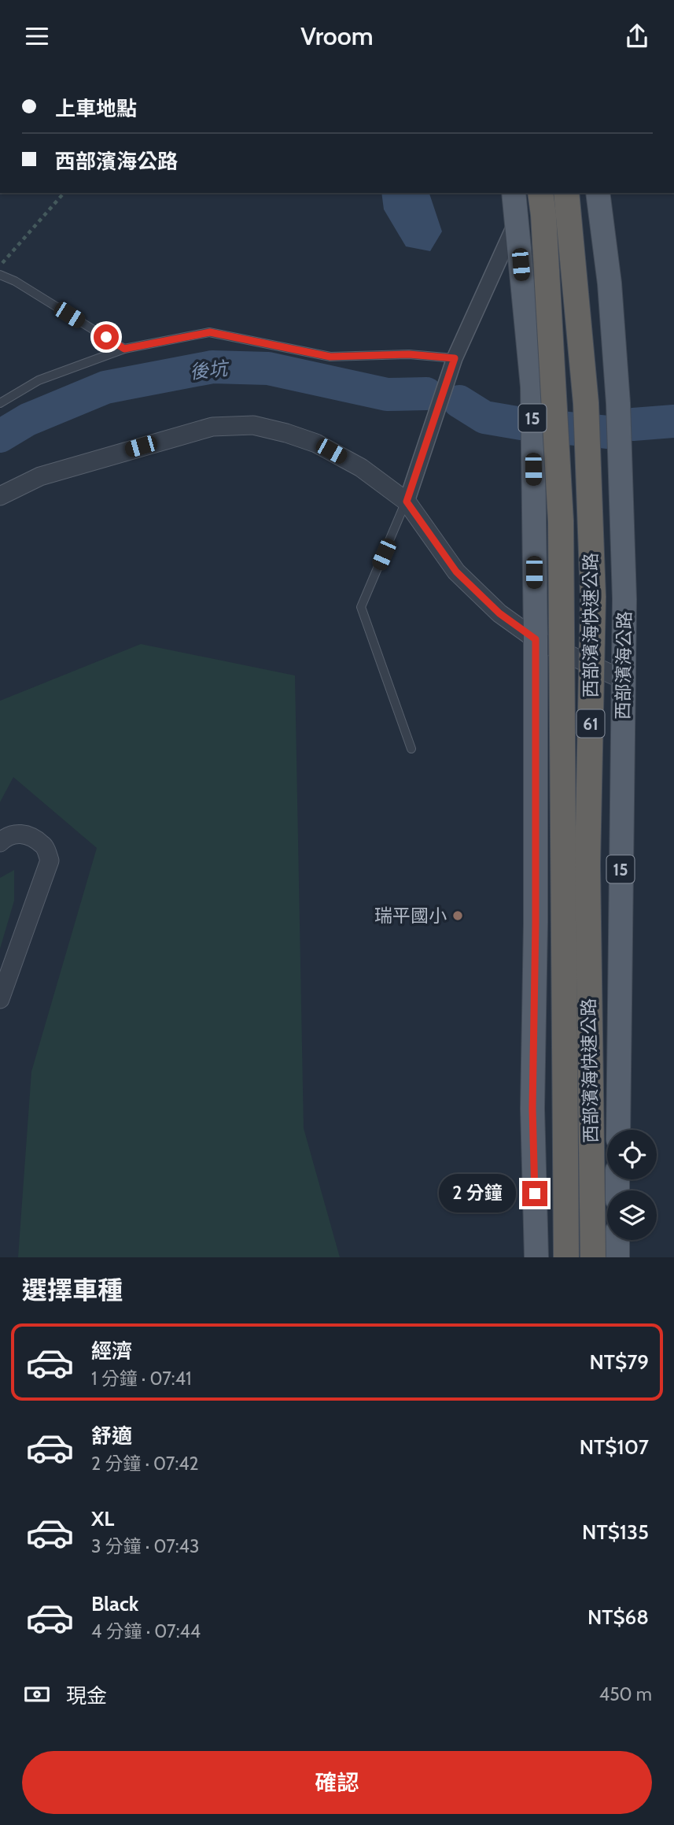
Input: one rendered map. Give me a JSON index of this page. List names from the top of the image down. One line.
{"streets":{"highway":["西部濱海快速公路","61"],"main road":["15","西部濱海公路"]},"water":["後坑"],"places":["瑞平國小"],"page":{"header":"Vroom","banner":["上車地點","西部濱海公路"],"bubble":"2 分鐘","heading":"選擇車種","list":[{"name":"經濟","note":"1 分鐘 · 07:41","value":"NT$79"},{"name":"舒適","note":"2 分鐘 · 07:42","value":"NT$107"},{"name":"XL","note":"3 分鐘 · 07:43","value":"NT$135"},{"name":"Black","note":"4 分鐘 · 07:44","value":"NT$68"}],"pay":["現金","450 m"],"buttons":"確認"}}
